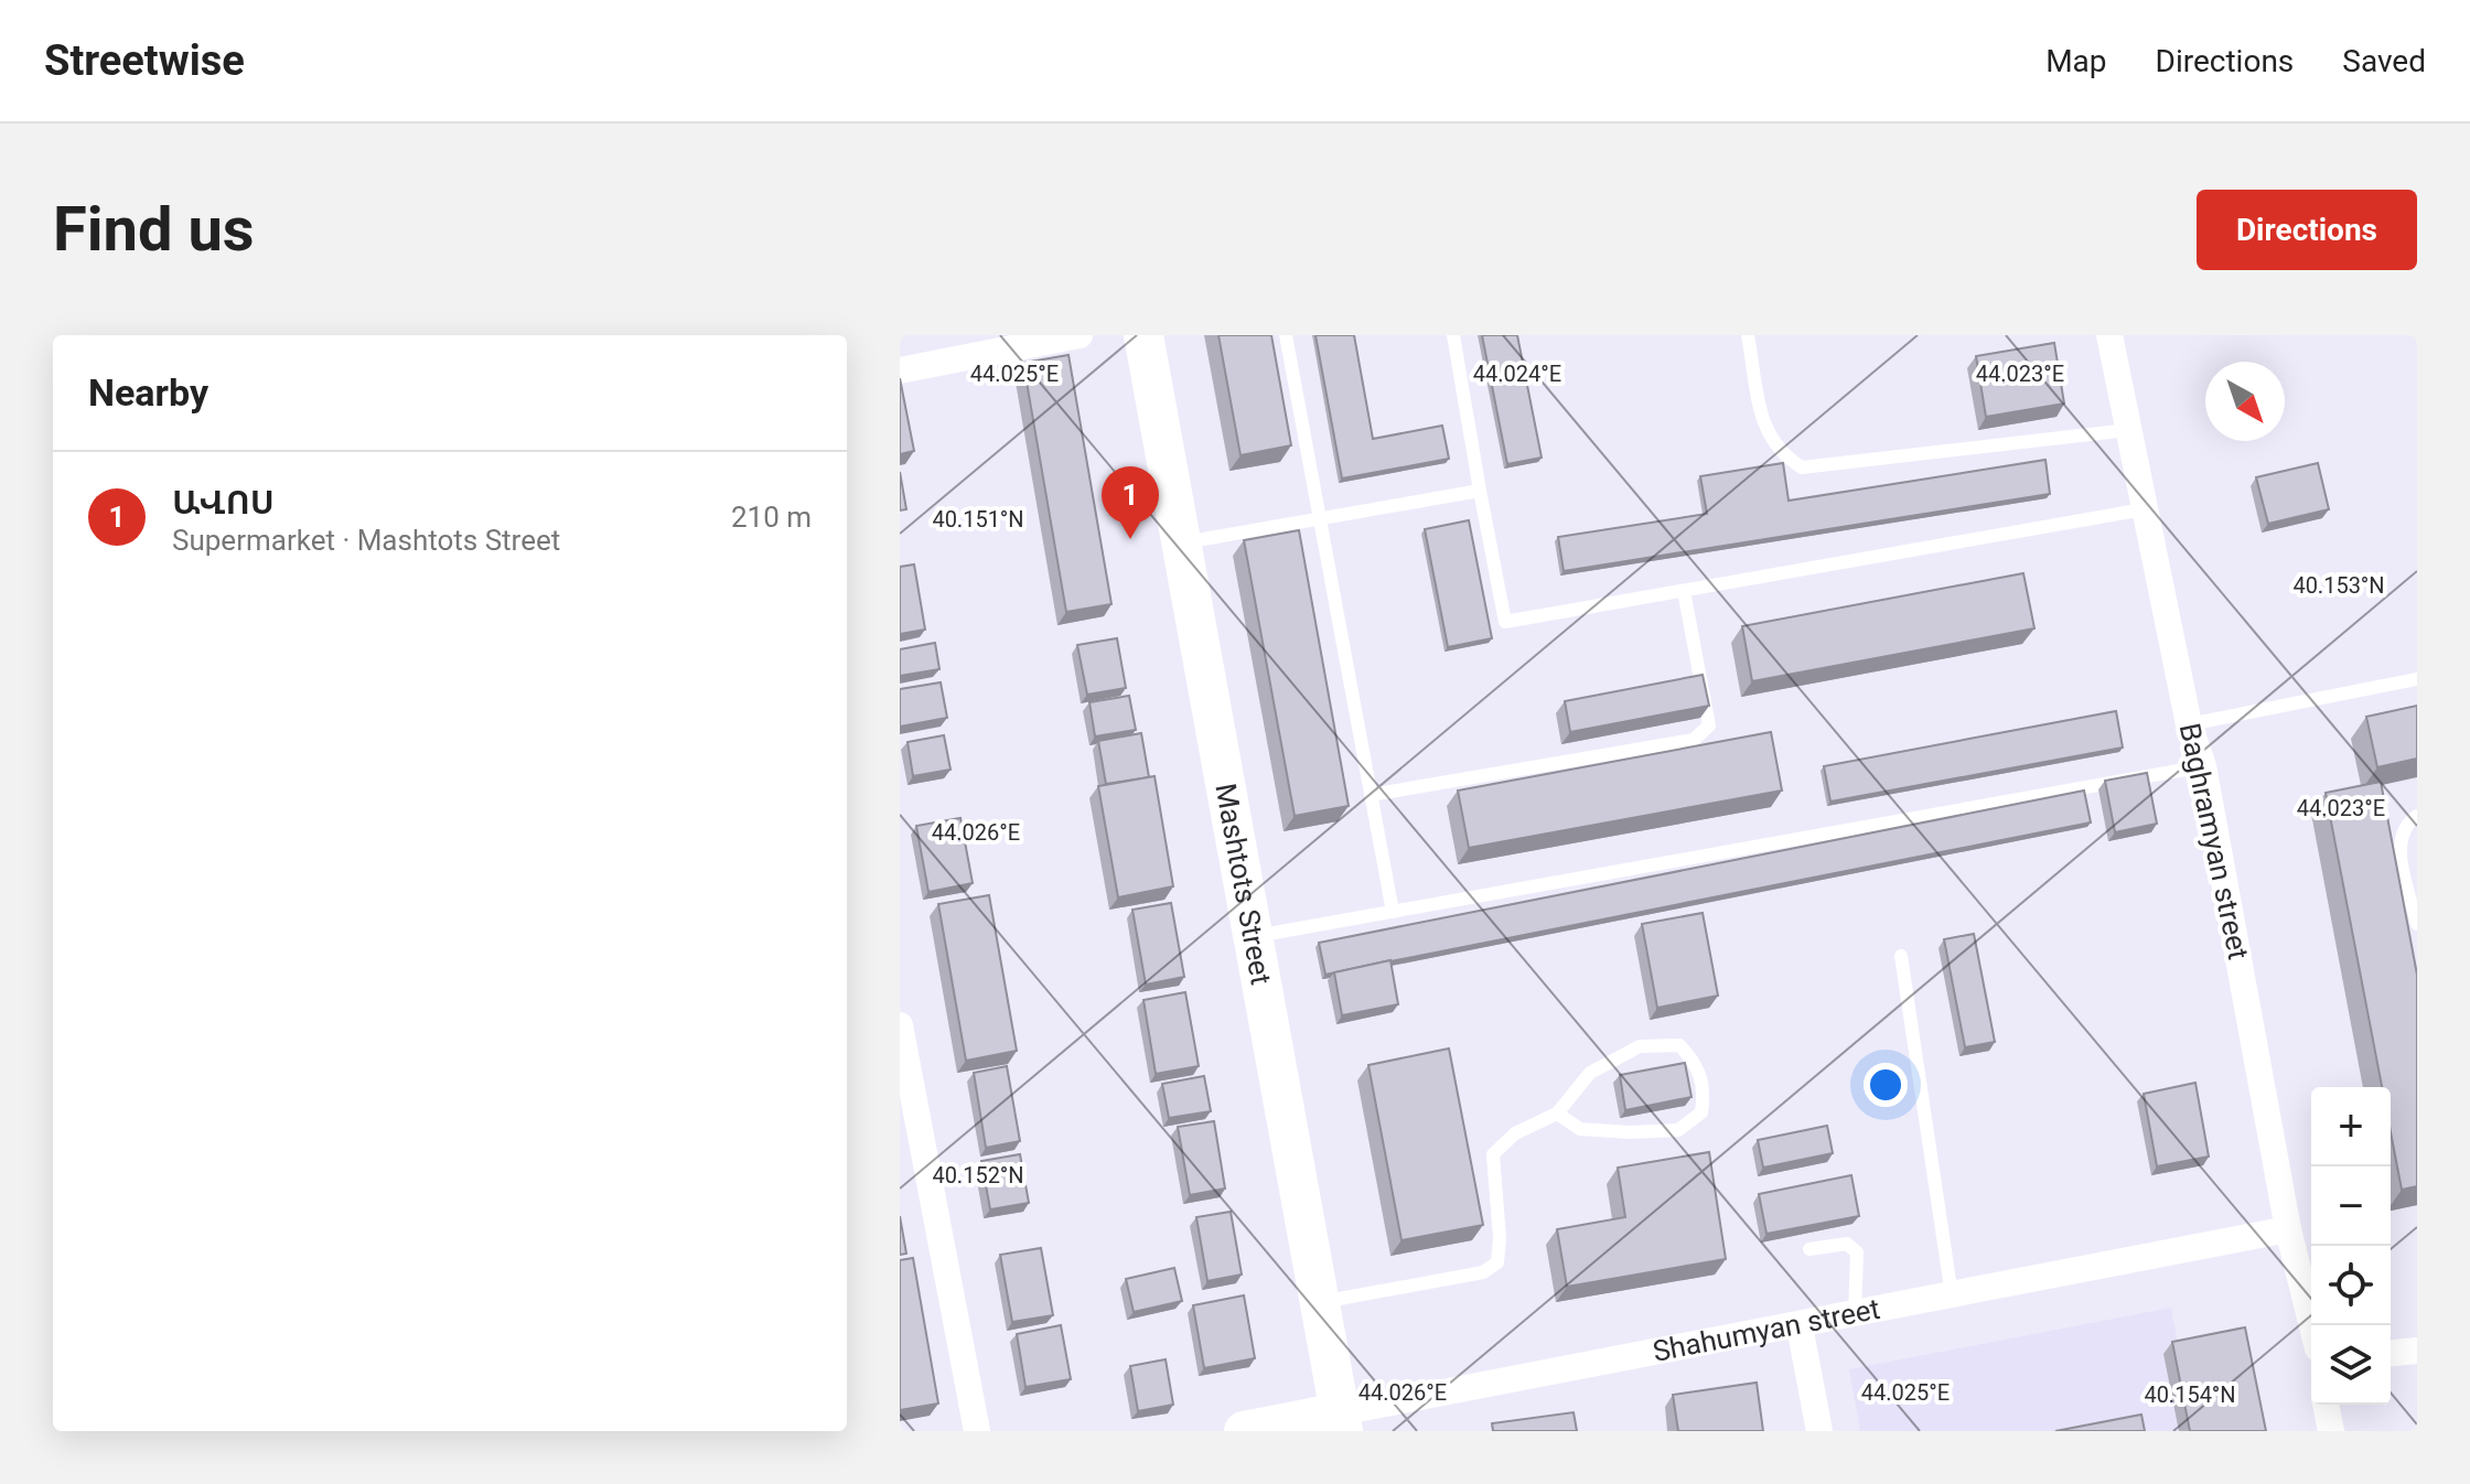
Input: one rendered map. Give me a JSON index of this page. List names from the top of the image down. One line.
{"streets":{"main road":["Mashtots Street","Shahumyan street"],"street":["Baghramyan street"]},"crossings":[["Baghramyan street","Shahumyan street"],["Mashtots Street","Shahumyan street"]],"north":"bottom right","page":{"header":"Streetwise","nav":["Map","Directions","Saved"],"buttons":"Directions","title":"Find us","heading":"Nearby","list":[{"mark":"1","name":"ԱՎՈՍ","note":"Supermarket · Mashtots Street","value":"210 m"}],"pins":"1","map_buttons":["+","−"]},"coordinates":["44.025°E","44.024°E","44.023°E","40.151°N","40.153°N","44.026°E","40.152°N","40.154°N"]}
